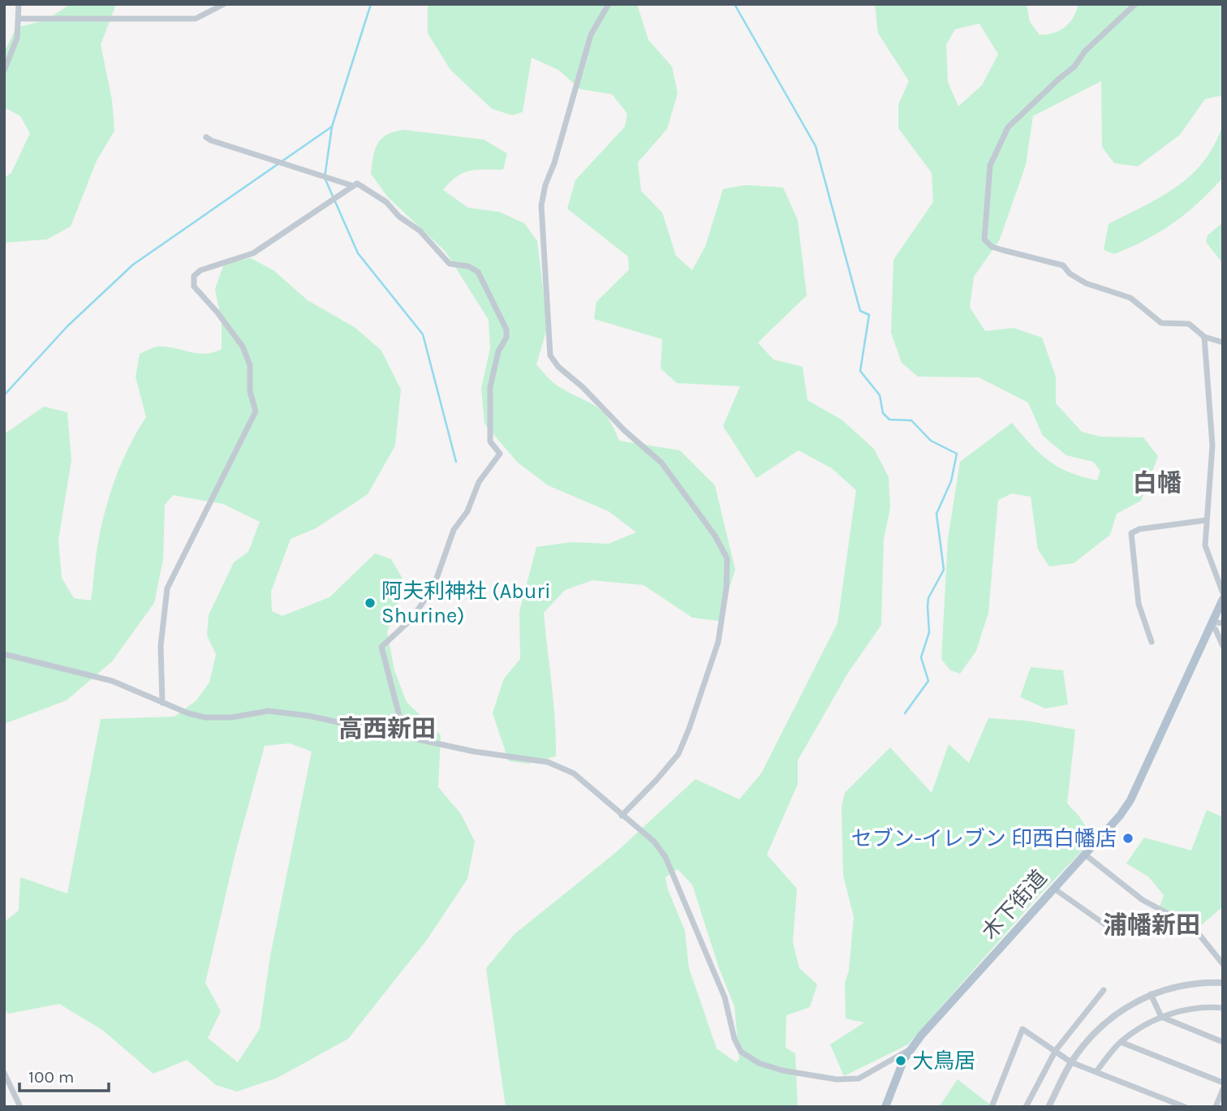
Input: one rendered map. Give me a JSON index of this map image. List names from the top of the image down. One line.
{"streets":{"main road":["木下街道"]},"districts":["白幡","高西新田","浦幡新田"],"places":["阿夫利神社 (Aburi Shurine)","セブン-イレブン 印西白幡店","大鳥居"],"scale_bar":"100 m"}
